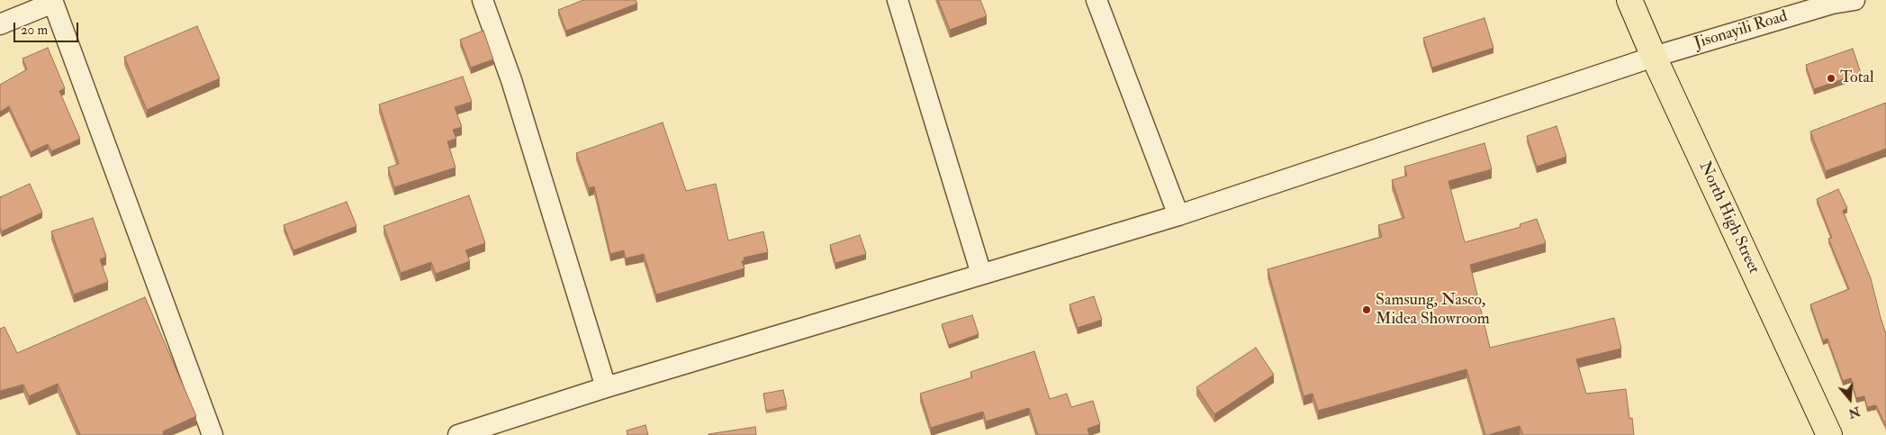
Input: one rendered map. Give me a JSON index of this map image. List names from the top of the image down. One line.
{"streets":{"highway":["North High Street"],"street":["Jisonayili Road"]},"crossings":[["Jisonayili Road","North High Street"]],"places":["Total","Samsung, Nasco, Midea Showroom"],"scale_bar":"20 m","north":"bottom"}
